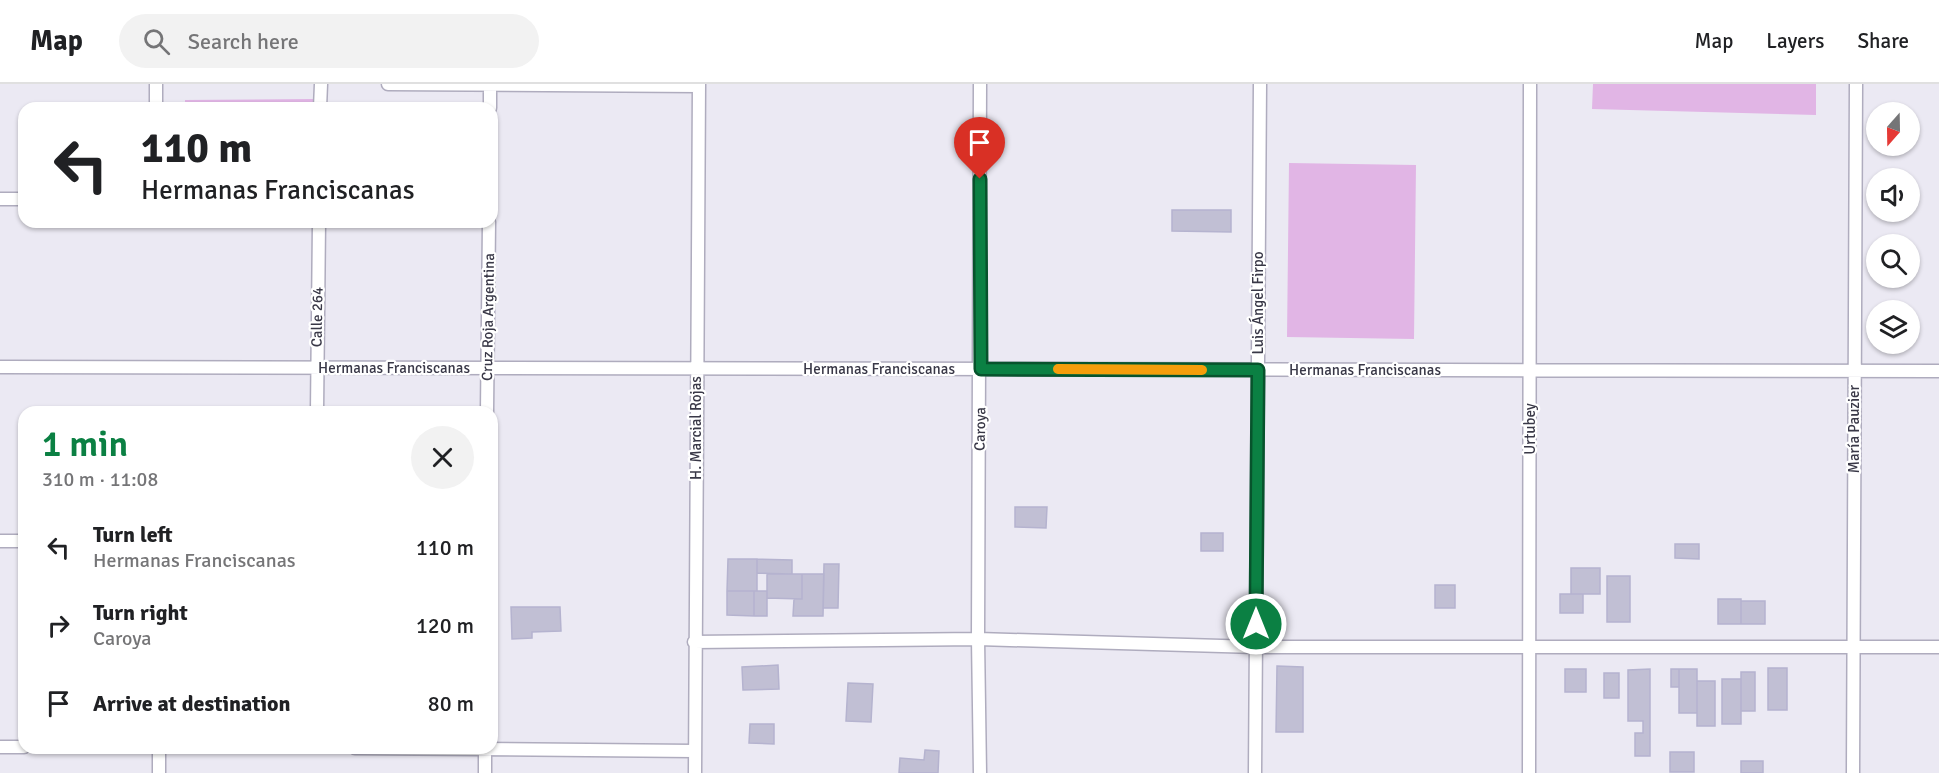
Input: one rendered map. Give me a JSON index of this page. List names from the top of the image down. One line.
{"streets":{"street":["Luis Ángel Firpo","Calle 264","Cruz Roja Argentina","Hermanas Franciscanas","H. Marcial Rojas","Caroya","Urtubey","María Pauzier"]},"crossings":[["Luis Ángel Firpo","Hermanas Franciscanas"],["Calle 264","Hermanas Franciscanas"],["Cruz Roja Argentina","Hermanas Franciscanas"],["Hermanas Franciscanas","H. Marcial Rojas"],["Hermanas Franciscanas","Caroya"],["Hermanas Franciscanas","Urtubey"],["Hermanas Franciscanas","María Pauzier"]],"north":"bottom","page":{"header":"Map","search":"Search here","nav":["Map","Layers","Share"],"turn":["110 m","Hermanas Franciscanas"],"heading":["1 min","310 m · 11:08"],"list":[{"name":"Turn left","note":"Hermanas Franciscanas","value":"110 m"},{"name":"Turn right","note":"Caroya","value":"120 m"},{"name":"Arrive at destination","value":"80 m"}]}}
